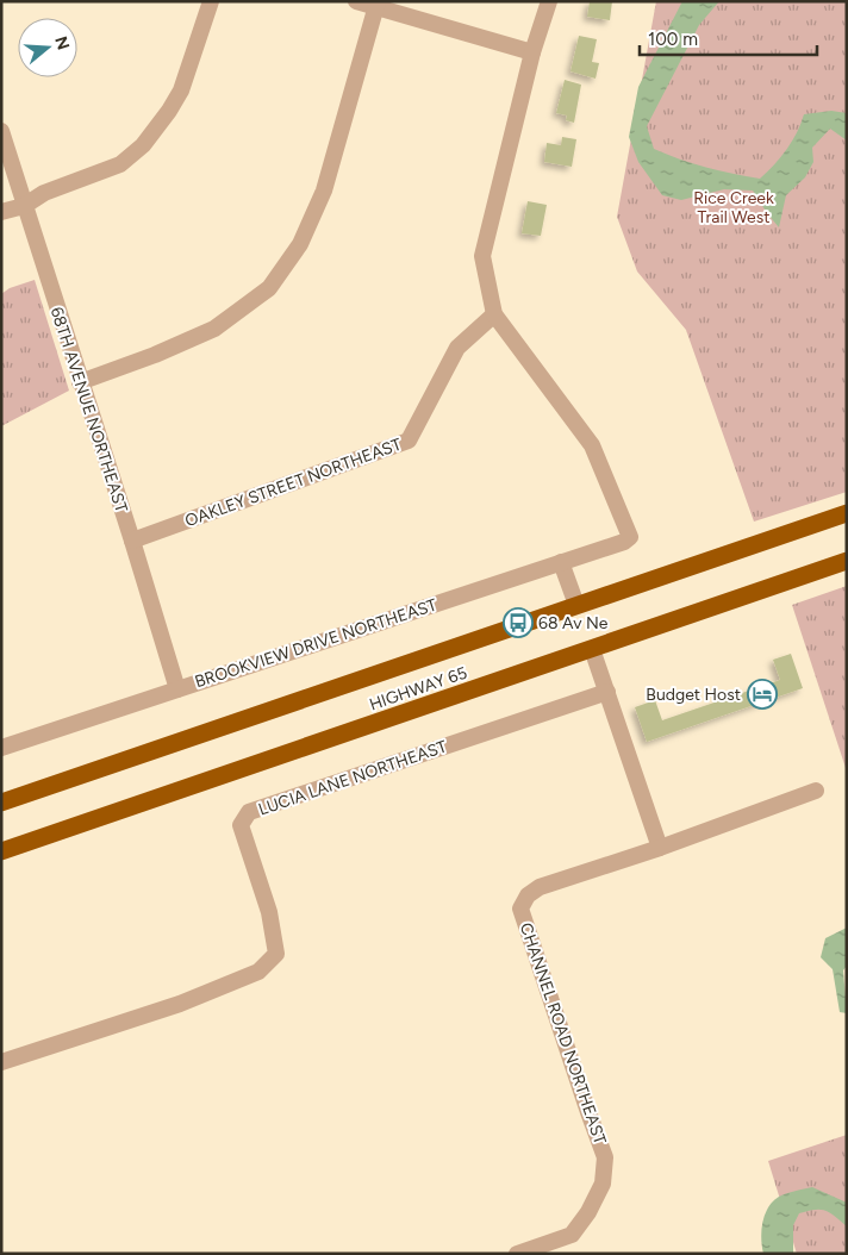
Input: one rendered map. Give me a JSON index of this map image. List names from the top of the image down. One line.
{"streets":{"highway":["HIGHWAY 65"],"street":["68TH AVENUE NORTHEAST","OAKLEY STREET NORTHEAST","BROOKVIEW DRIVE NORTHEAST","LUCIA LANE NORTHEAST","CHANNEL ROAD NORTHEAST"]},"crossings":[["68TH AVENUE NORTHEAST","OAKLEY STREET NORTHEAST"],["68TH AVENUE NORTHEAST","BROOKVIEW DRIVE NORTHEAST"],["OAKLEY STREET NORTHEAST","BROOKVIEW DRIVE NORTHEAST"]],"parks":["Rice Creek Trail West"],"places":{"bus stop":["68 Av Ne"],"hotel":["Budget Host"]},"scale_bar":"100 m","north":"right"}
